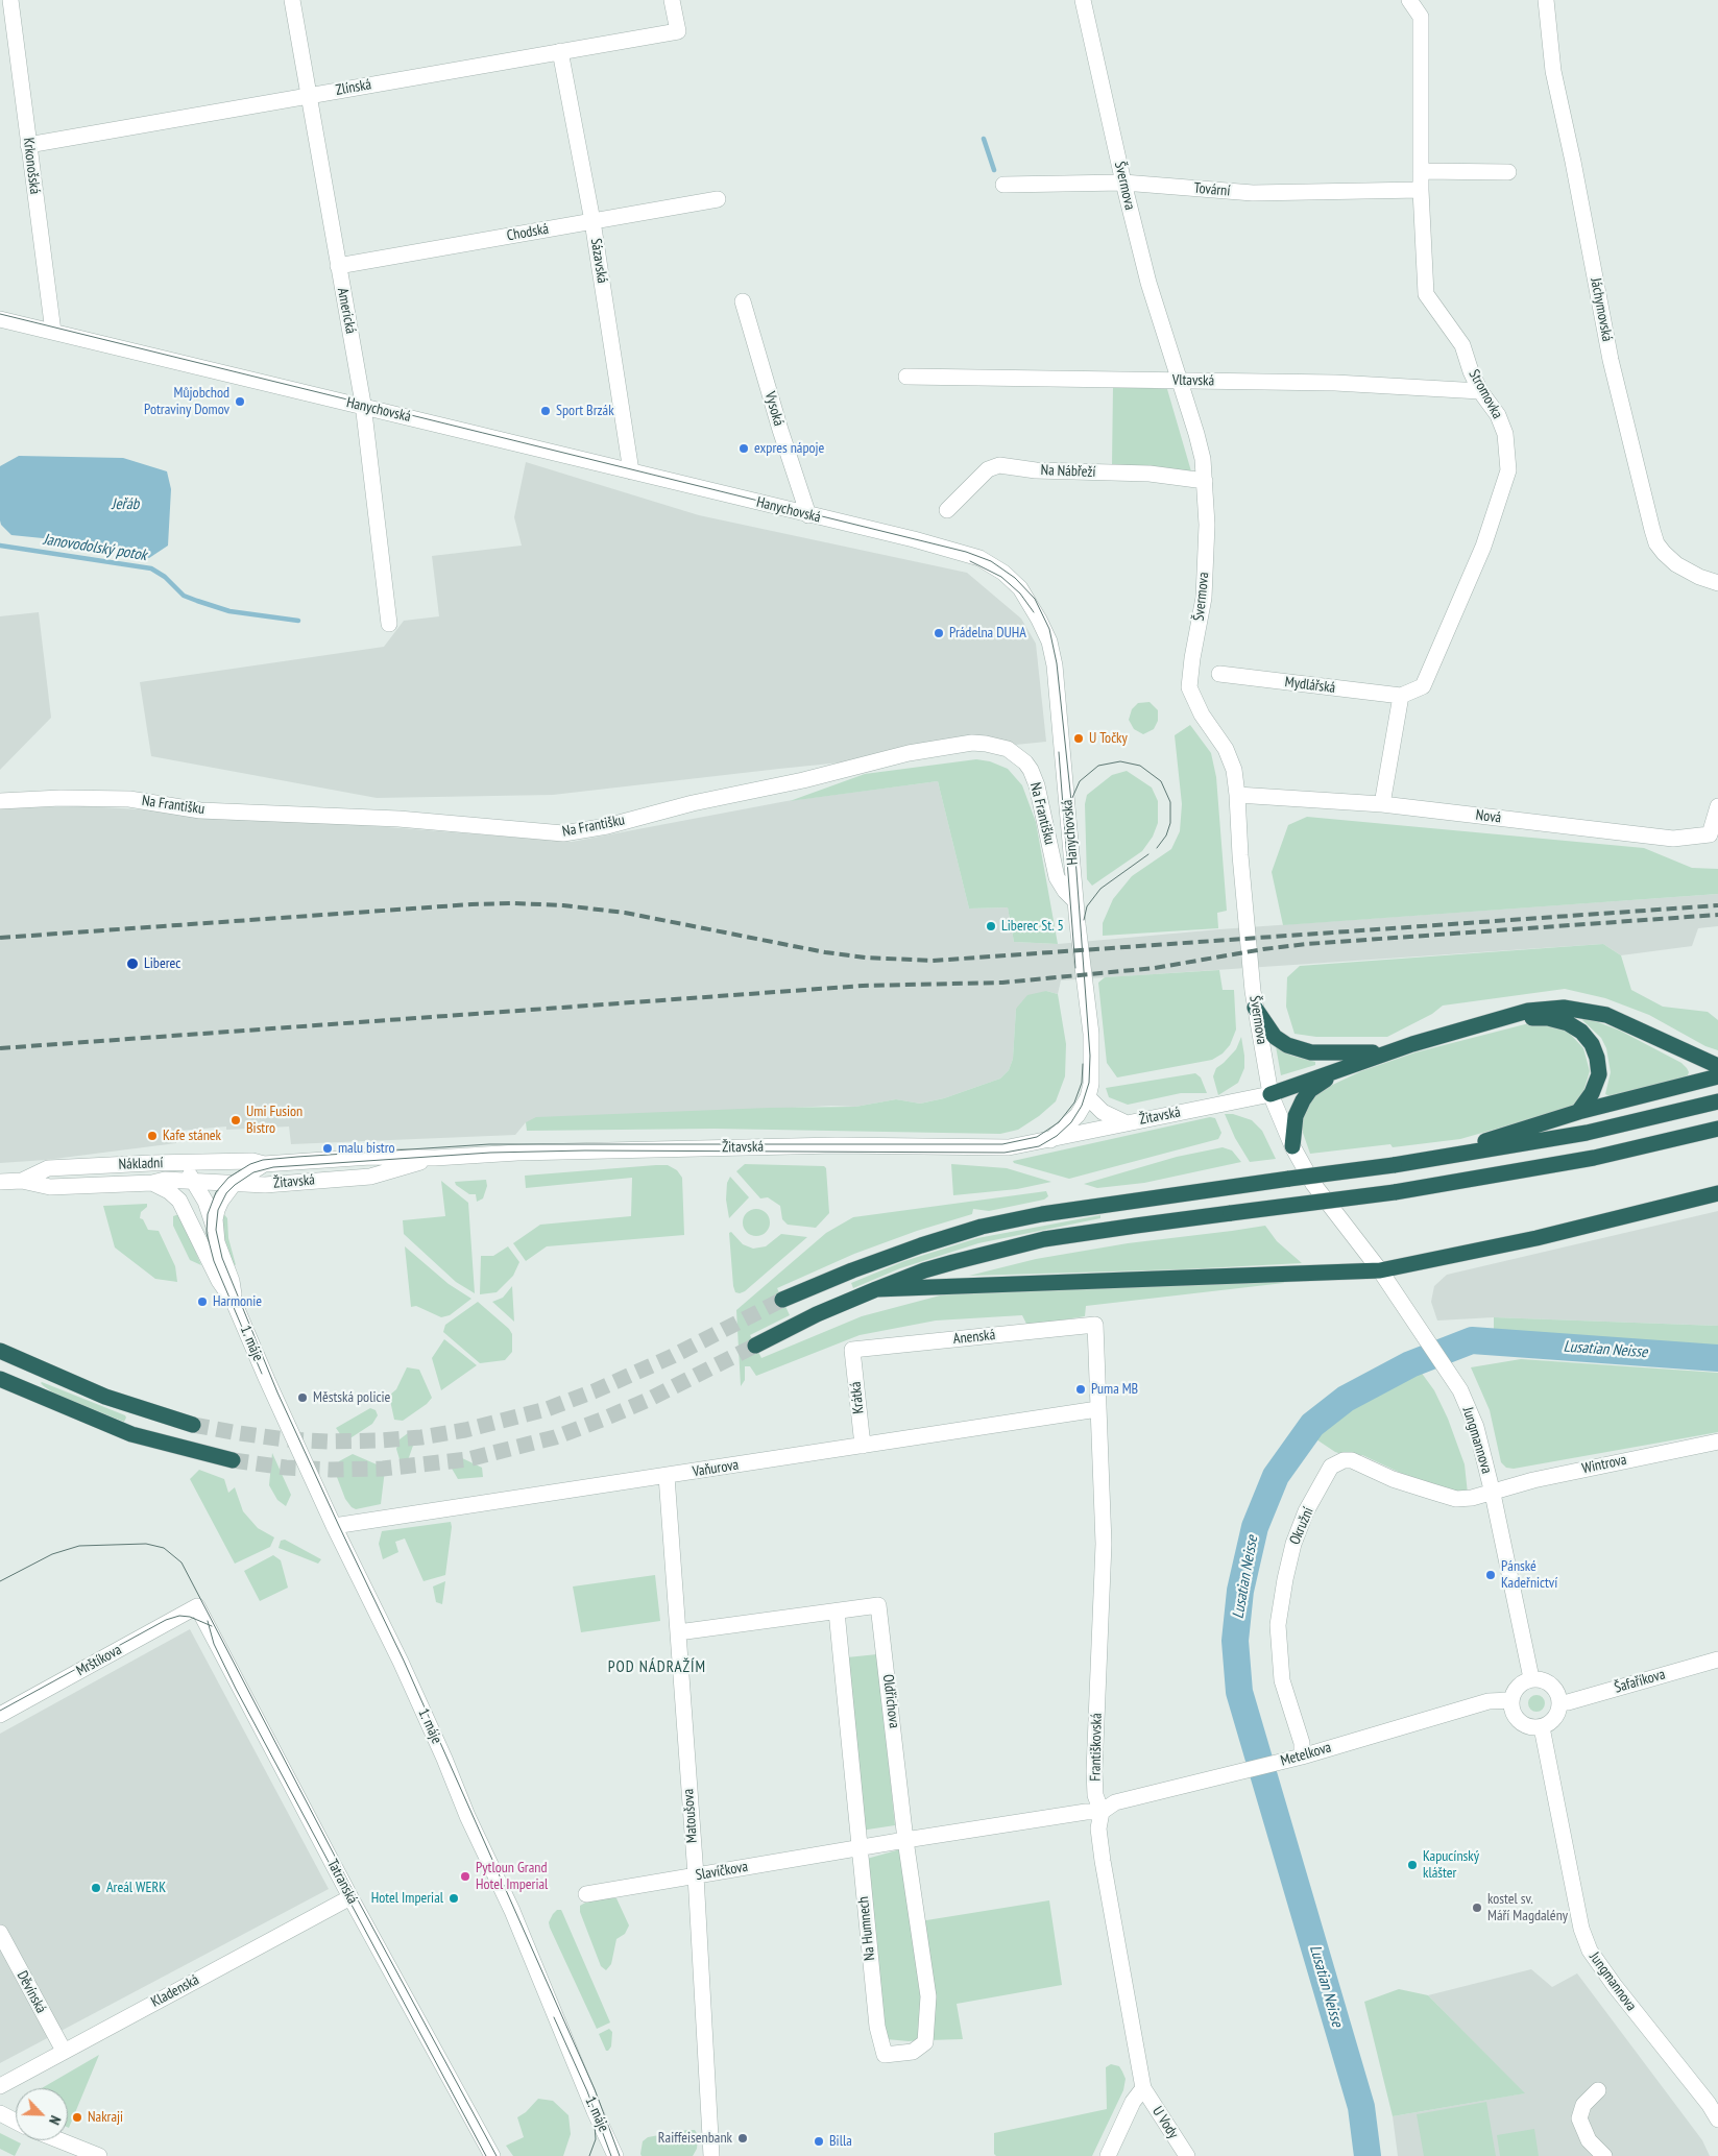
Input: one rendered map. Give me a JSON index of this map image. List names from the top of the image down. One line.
{"streets":{"street":["Zlínská","Krkonošská","Švermova","Tovární","Chodská","Sázavská","Jáchymovská","Americká","Vltavská","Stromovka","Vysoká","Hanychovská","Na Nábřeží","Mydlářská","Na Františku","Nová","Žitavská","Nákladní","Anenská","1. máje","Krátká","Jungmannova","Wintrova","Vaňurova","Okružní","Mrštíkova","Šafaříkova","Oldřichova","Františkovská","Metelkova","Matoušova","Slavíčkova","Tatranská","Na Humnech","Kladenská","Děvínská","U Vody"]},"crossings":[["Zlínská","Krkonošská"],["Zlínská","Sázavská"],["Zlínská","Americká"],["Krkonošská","Hanychovská"],["Švermova","Tovární"],["Švermova","Vltavská"],["Švermova","Na Nábřeží"],["Švermova","Nová"],["Švermova","Žitavská"],["Švermova","Jungmannova"],["Tovární","Stromovka"],["Chodská","Sázavská"],["Chodská","Americká"],["Sázavská","Hanychovská"],["Americká","Hanychovská"],["Vltavská","Stromovka"],["Stromovka","Mydlářská"],["Vysoká","Hanychovská"],["Hanychovská","Na Františku"],["Žitavská","Nákladní"],["Žitavská","1. máje"],["Nákladní","1. máje"],["Anenská","Krátká"],["Anenská","Františkovská"],["1. máje","Vaňurova"],["Krátká","Vaňurova"],["Jungmannova","Wintrova"],["Jungmannova","Okružní"],["Jungmannova","Šafaříkova"],["Jungmannova","Metelkova"],["Wintrova","Okružní"],["Vaňurova","Františkovská"],["Vaňurova","Matoušova"],["Okružní","Metelkova"],["Mrštíkova","Tatranská"],["Šafaříkova","Metelkova"],["Oldřichova","Matoušova"],["Oldřichova","Na Humnech"],["Františkovská","Metelkova"],["Františkovská","U Vody"],["Matoušova","Slavíčkova"],["Slavíčkova","Na Humnech"],["Tatranská","Kladenská"],["Kladenská","Děvínská"]],"districts":["POD NÁDRAŽÍM"],"water":["Jeřáb","Janovodolský potok","Lusatian Neisse"],"places":["Můjobchod Potraviny Domov","Sport Brzák","expres nápoje","Prádelna DUHA","U Točky","Liberec St. 5","Liberec","Umi Fusion Bistro","Kafe stánek","malu bistro","Harmonie","Puma MB","Městská policie","Pánské Kadeřnictví","Kapucínský klášter","Pytloun Grand Hotel Imperial","Areál WERK","Hotel Imperial","kostel sv. Máří Magdalény","Nakraji","Raiffeisenbank","Billa"],"north":"bottom right"}
